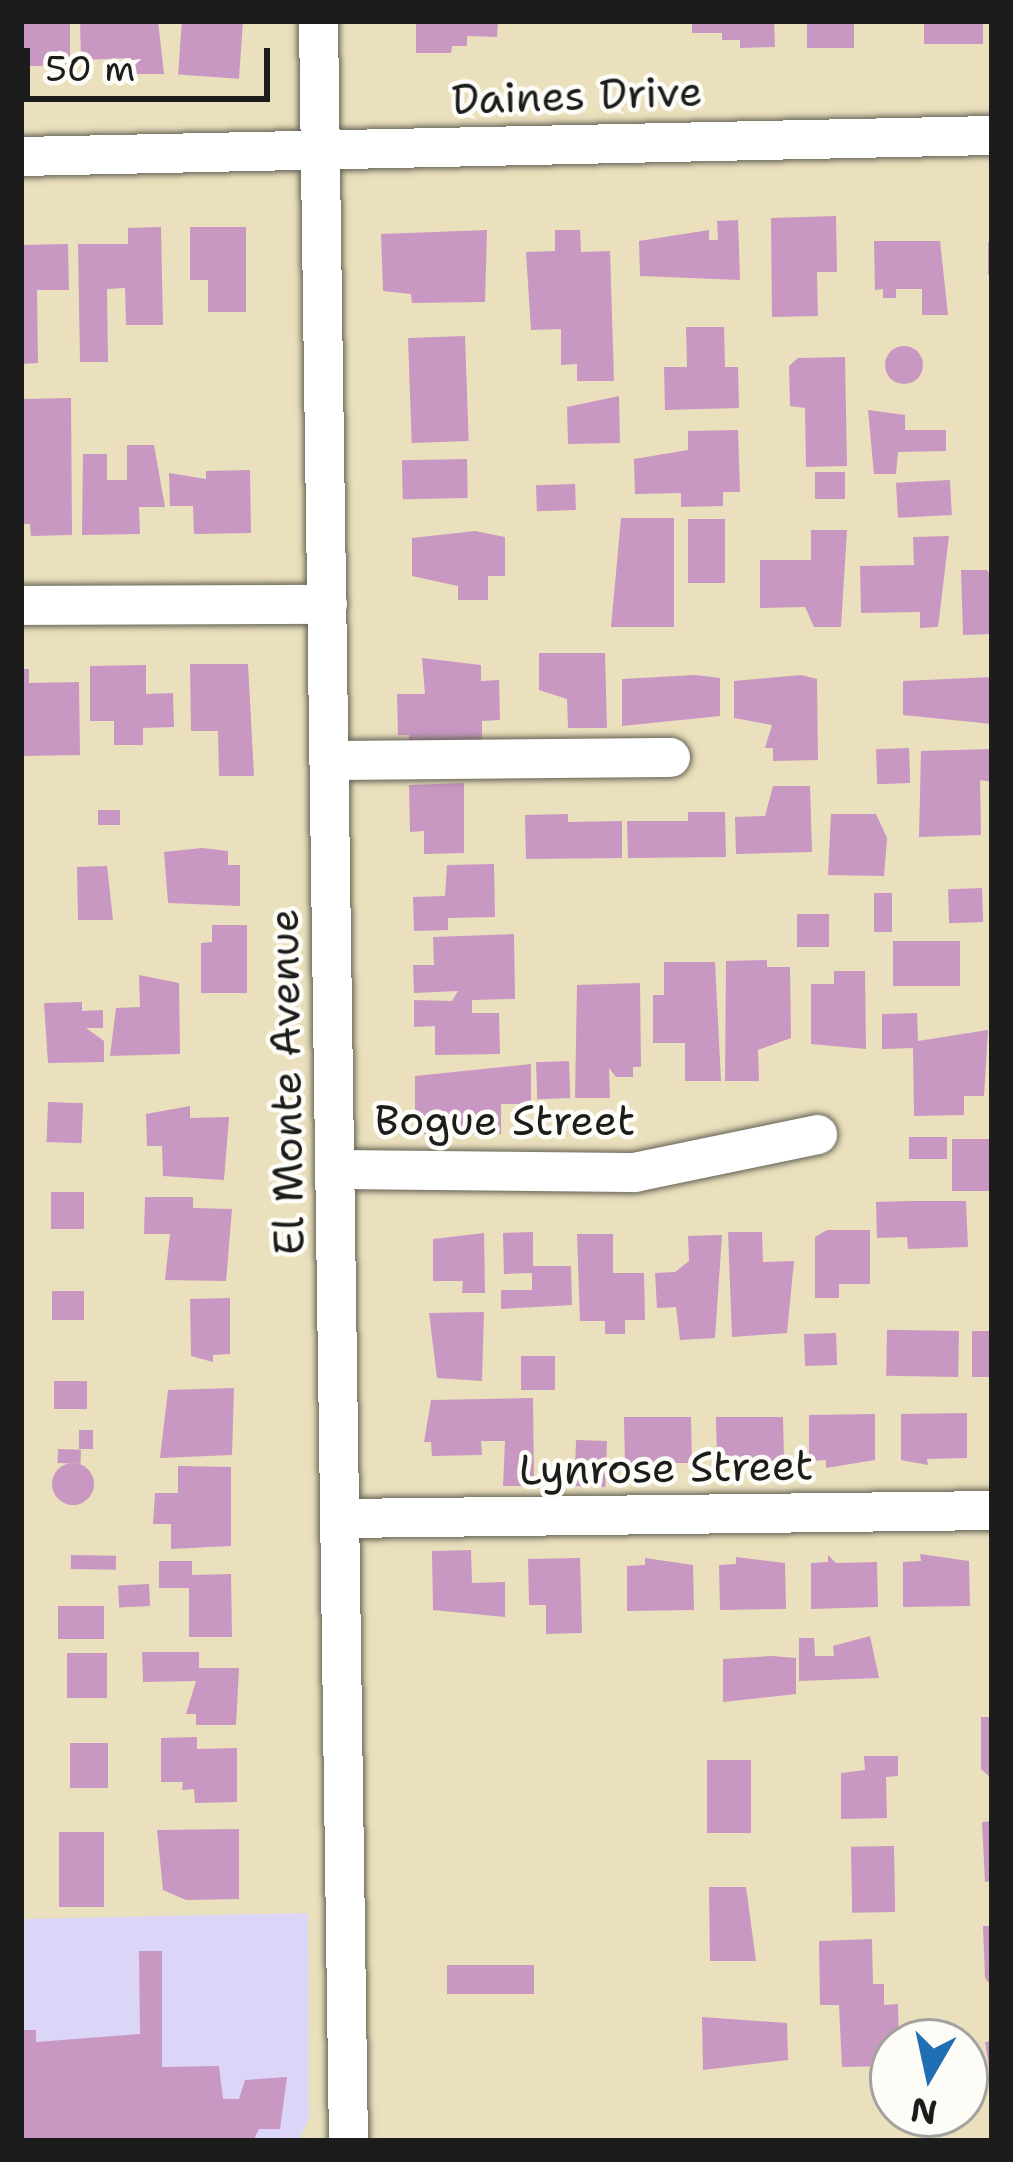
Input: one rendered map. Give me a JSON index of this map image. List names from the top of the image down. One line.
{"streets":{"street":["Daines Drive","El Monte Avenue","Bogue Street","Lynrose Street"]},"crossings":[["Daines Drive","El Monte Avenue"],["El Monte Avenue","Bogue Street"],["El Monte Avenue","Lynrose Street"]],"scale_bar":"50 m","north":"bottom"}
